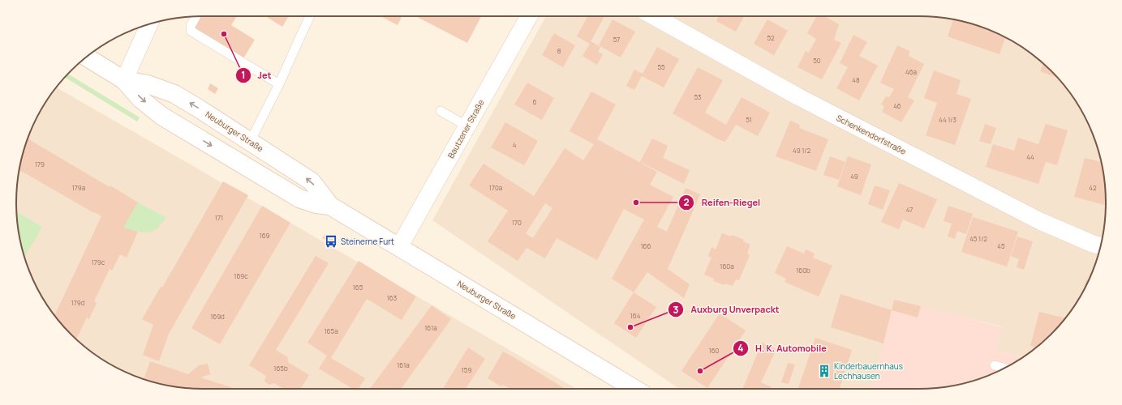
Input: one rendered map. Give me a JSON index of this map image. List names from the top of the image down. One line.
{"streets":{"street":["Bautzener Straße","Neuburger Straße","Schenkendorfstraße"]},"crossings":[["Bautzener Straße","Neuburger Straße"]],"places":{"other":["Jet","Reifen-Riegel","Auxburg Unverpackt","H. K. Automobile"],"bus stop":["Steinerne Furt"],"building":["Kinderbauernhaus Lechhausen"]},"house_numbers":["52","57","8","50","55","46a","48","53","6","46","51","44 1/3","4","49 1/2","44","179","49","179a","170a","42","47","171","170","169","45 1/2","166","45","179c","160a","160b","169c","165","163","179d","164","169d","161a","165a","160","161a","165b","159"]}
